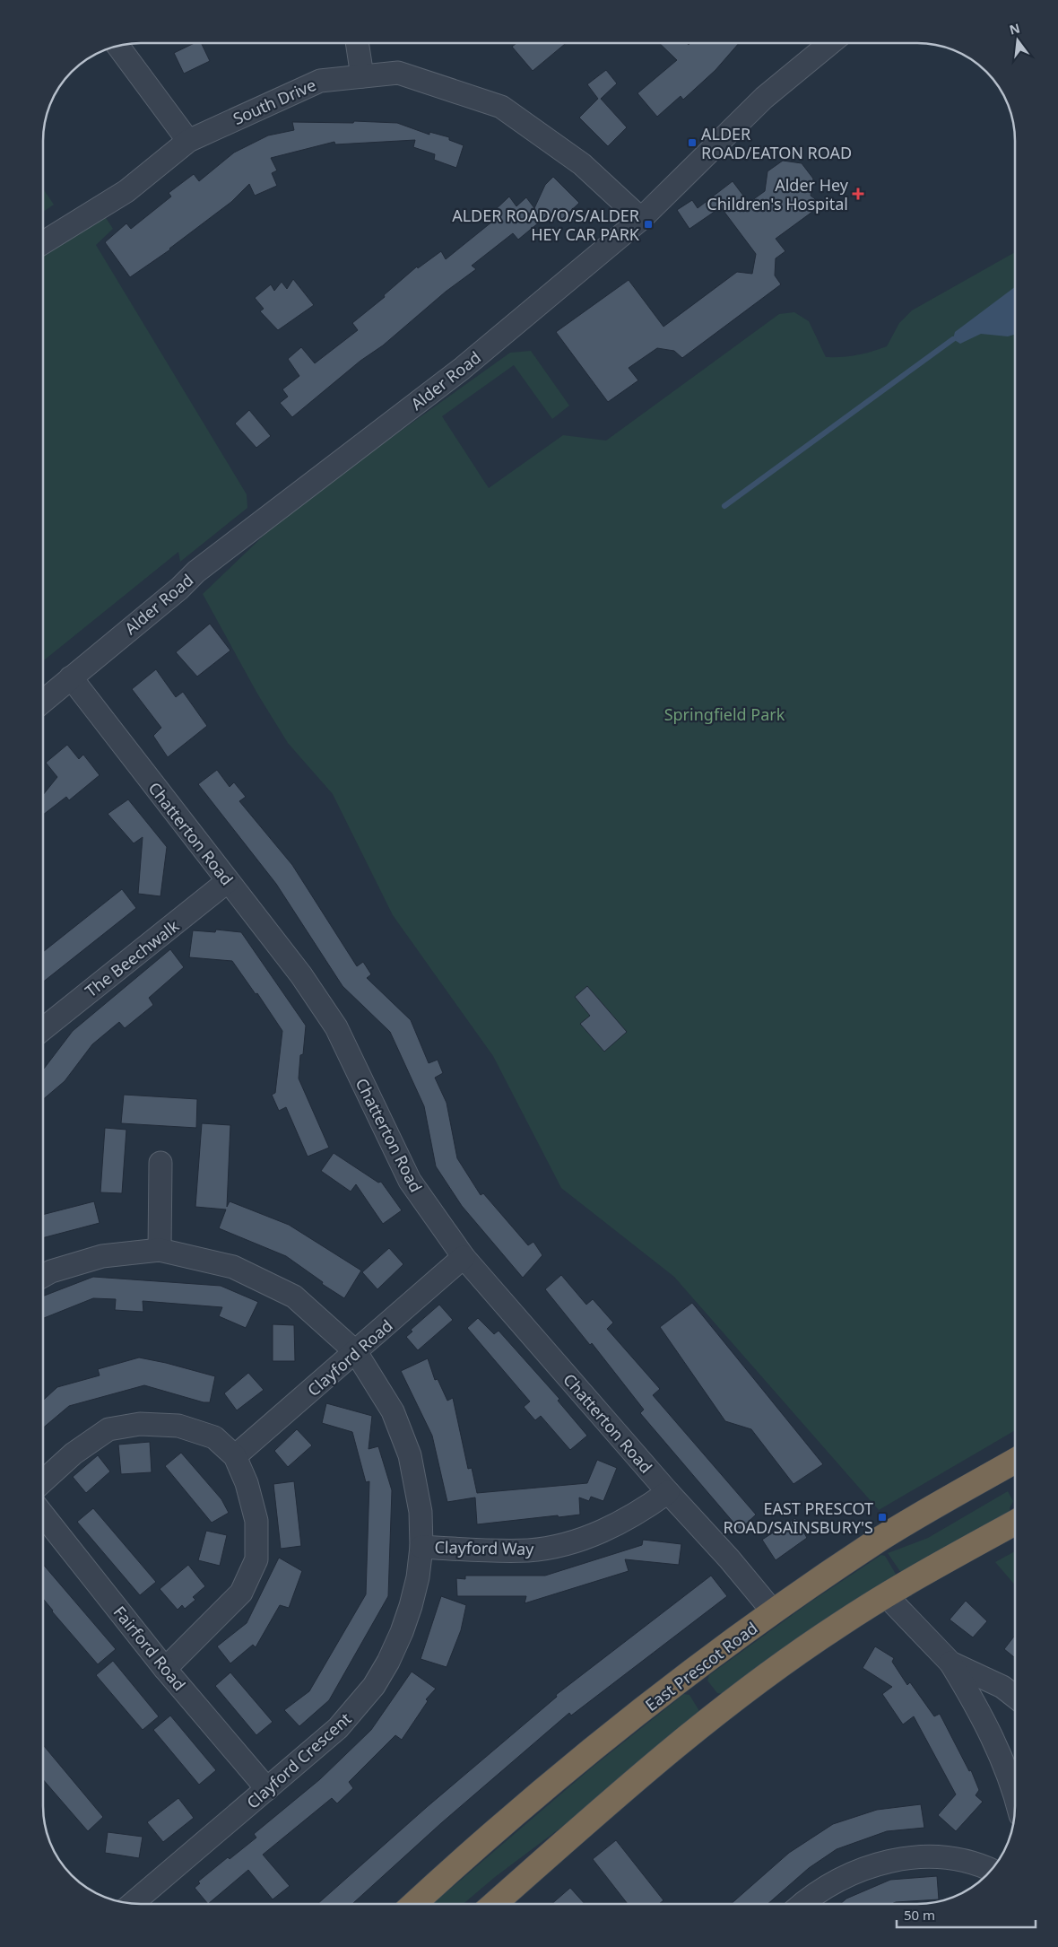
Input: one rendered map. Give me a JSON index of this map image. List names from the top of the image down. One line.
{"streets":{"highway":["East Prescot Road"],"street":["South Drive","Alder Road","Chatterton Road","The Beechwalk","Clayford Road","Clayford Way","Fairford Road","Clayford Crescent"]},"crossings":[["South Drive","Alder Road"],["Alder Road","Chatterton Road"],["Chatterton Road","The Beechwalk"],["Chatterton Road","Clayford Road"],["Chatterton Road","Clayford Way"],["Chatterton Road","East Prescot Road"],["Clayford Road","Clayford Crescent"],["Clayford Way","Clayford Crescent"],["Fairford Road","Clayford Crescent"]],"parks":["Springfield Park"],"places":{"transit":["ALDER ROAD/EATON ROAD","ALDER ROAD/O/S/ALDER HEY CAR PARK","EAST PRESCOT ROAD/SAINSBURY'S"],"health":["Alder Hey Children's Hospital"]},"scale_bar":"50 m","north":"top"}
